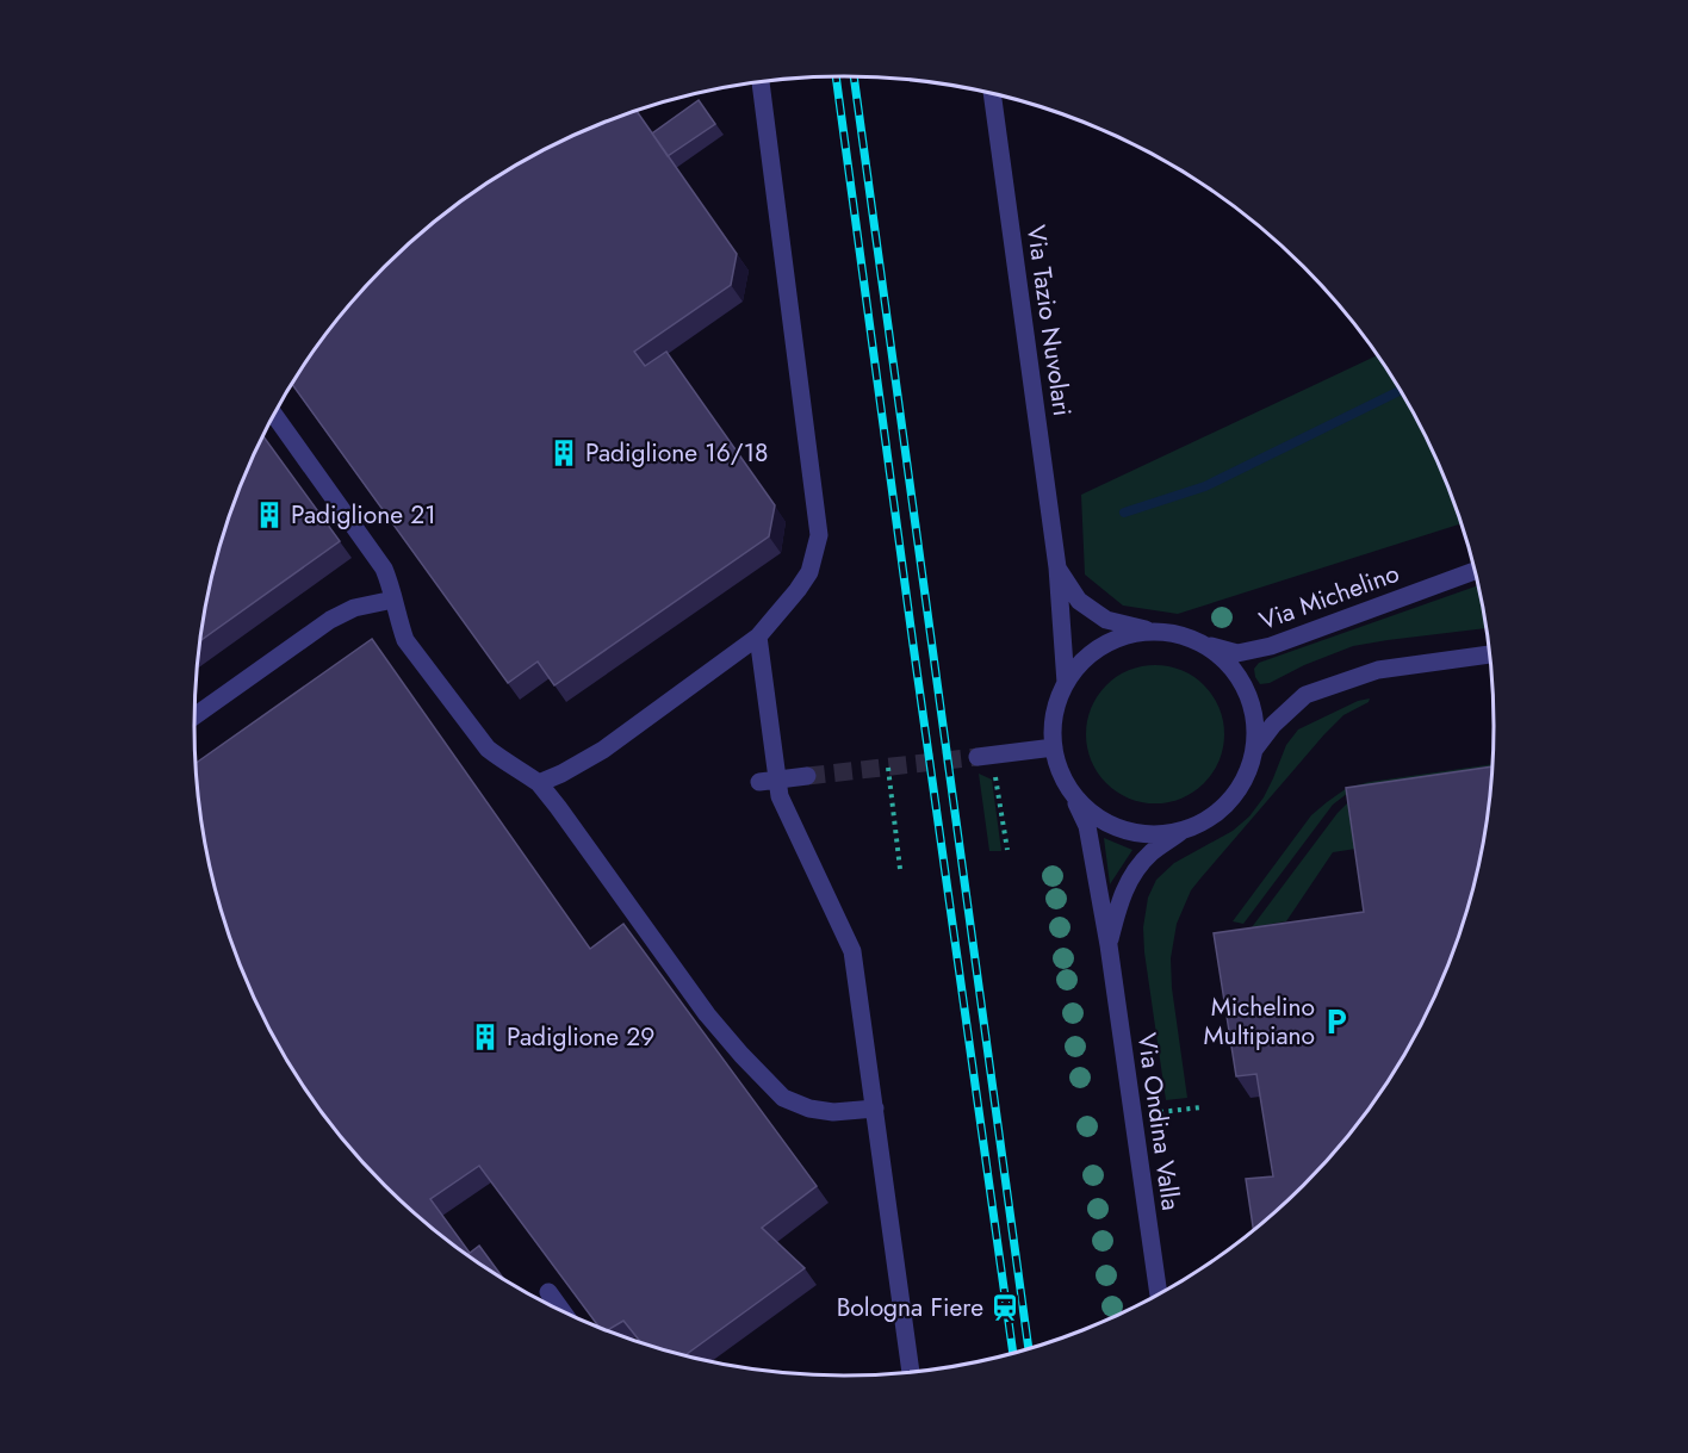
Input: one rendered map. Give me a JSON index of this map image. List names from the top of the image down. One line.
{"streets":{"street":["Via Tazio Nuvolari","Via Michelino","Via Ondina Valla"]},"crossings":[["Via Tazio Nuvolari","Via Michelino"],["Via Tazio Nuvolari","Via Ondina Valla"],["Via Michelino","Via Ondina Valla"]],"places":{"building":["Padiglione 16/18","Padiglione 21","Padiglione 29"],"parking":["Michelino Multipiano"],"station":["Bologna Fiere"]}}
